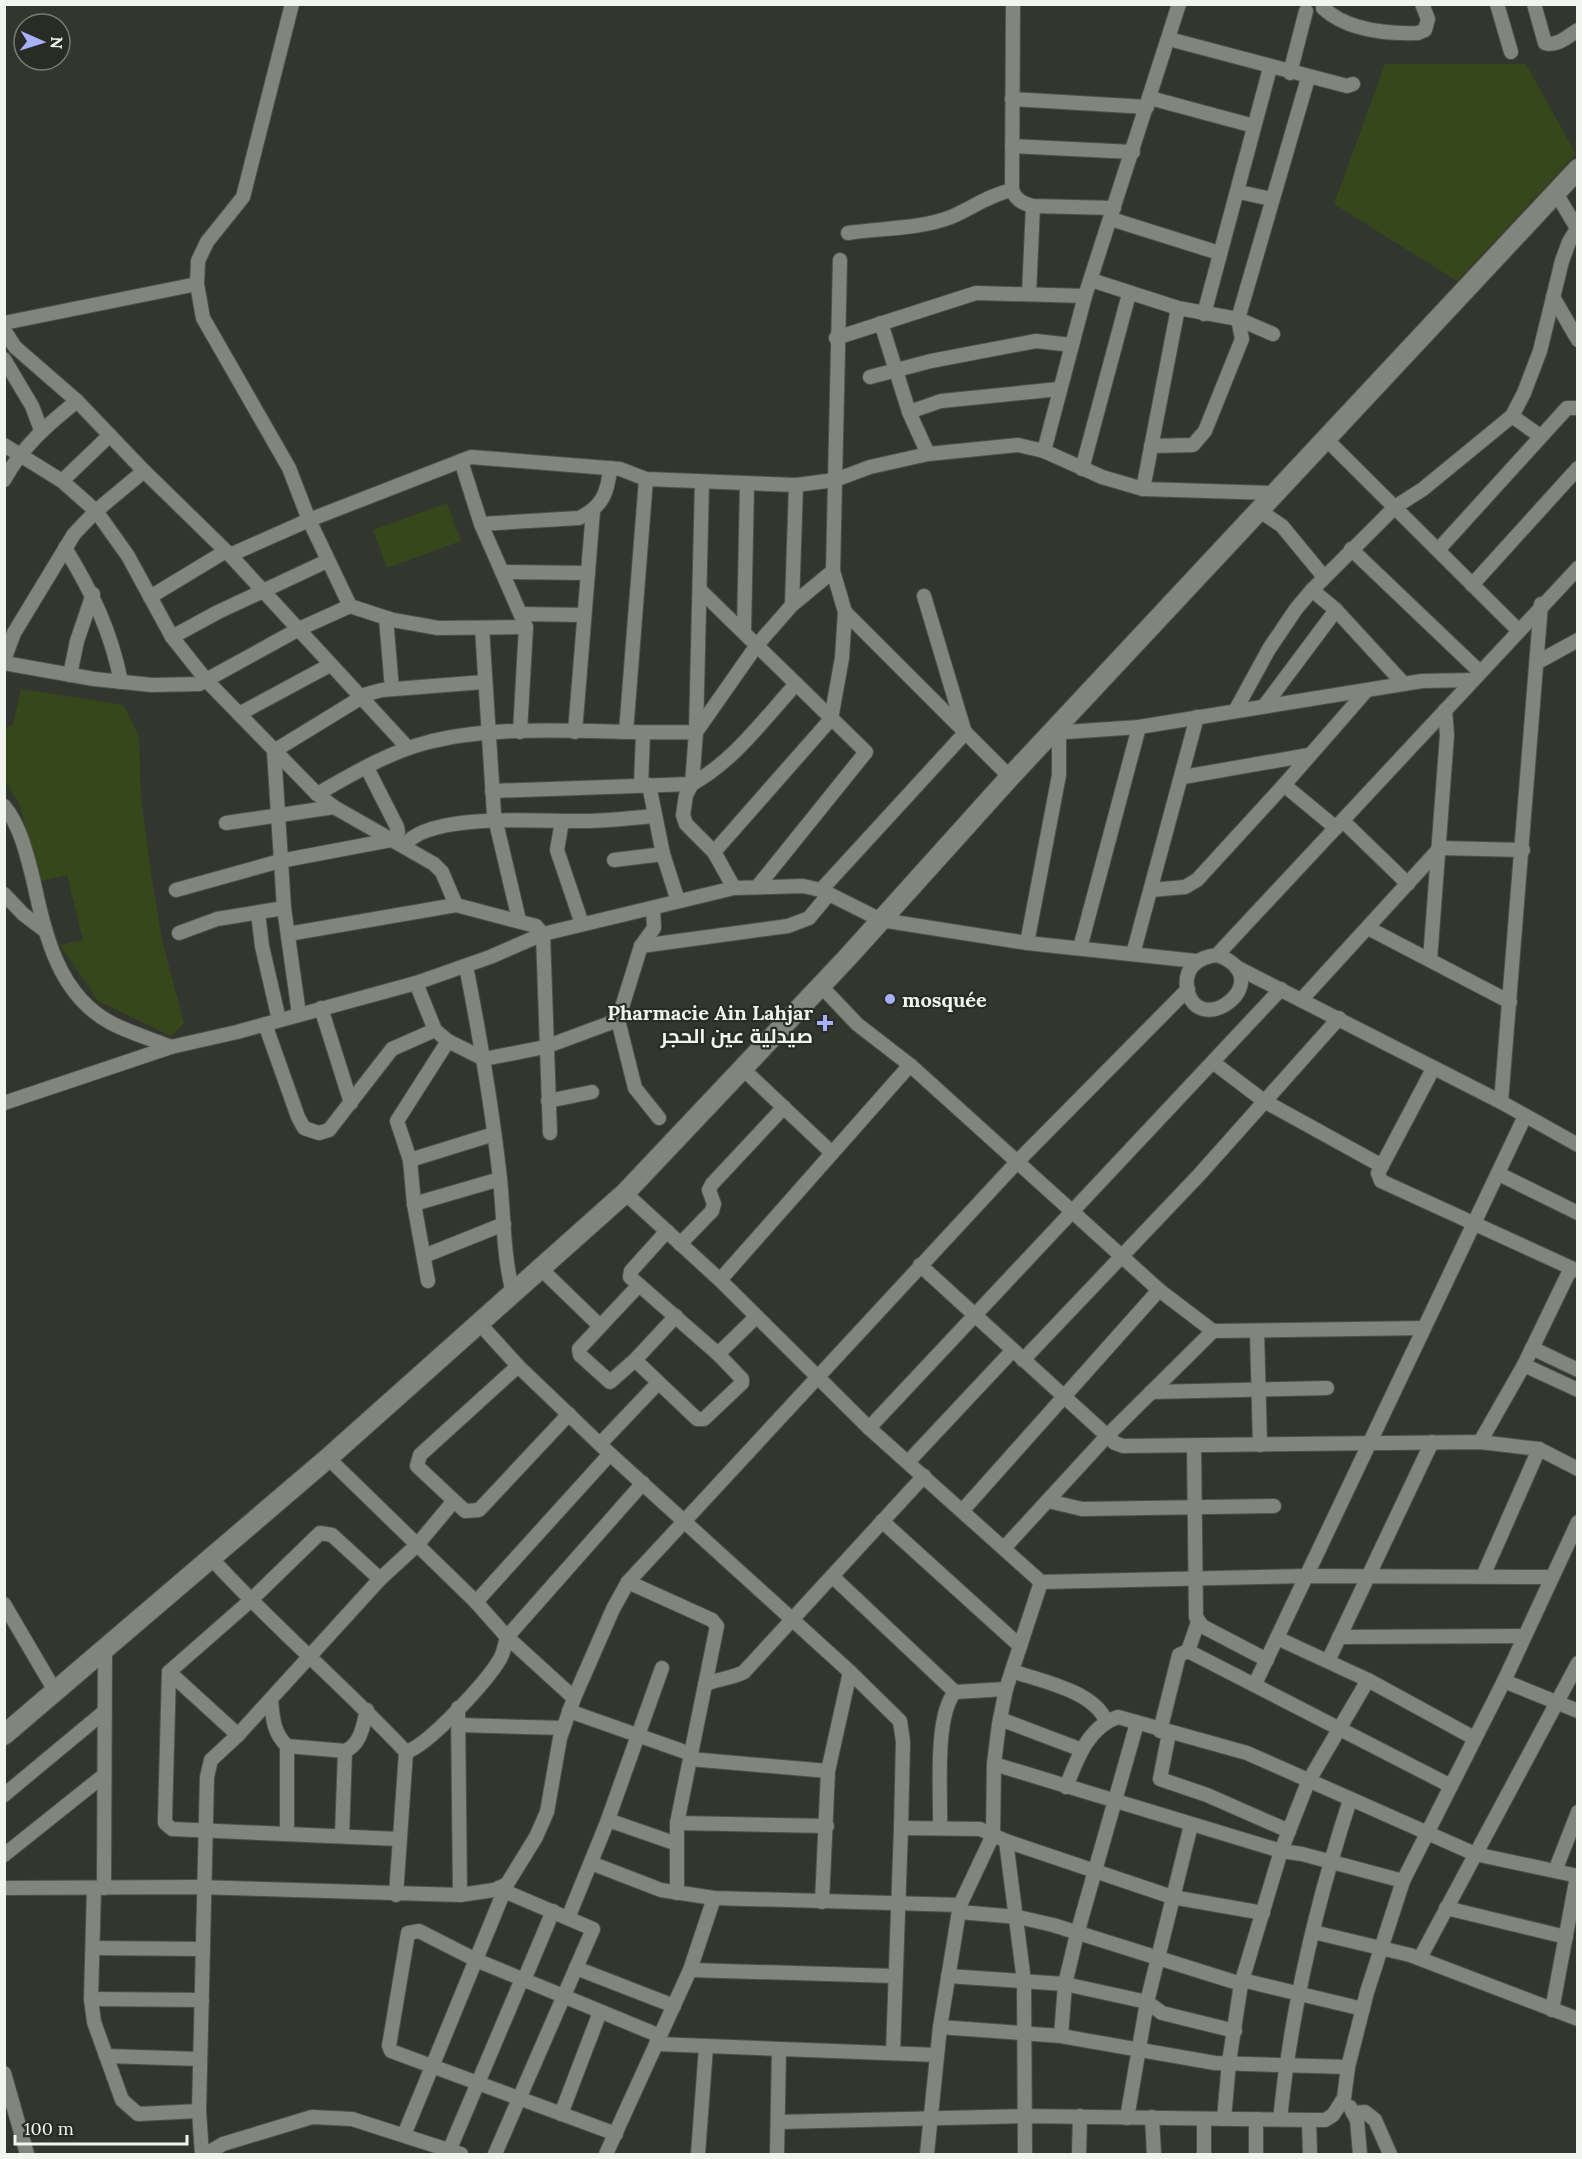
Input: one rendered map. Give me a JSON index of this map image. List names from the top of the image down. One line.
{"places":{"other":["mosquée"],"health":["Pharmacie Ain Lahjar صيدلية عين الحجر"]},"scale_bar":"100 m","north":"right"}
